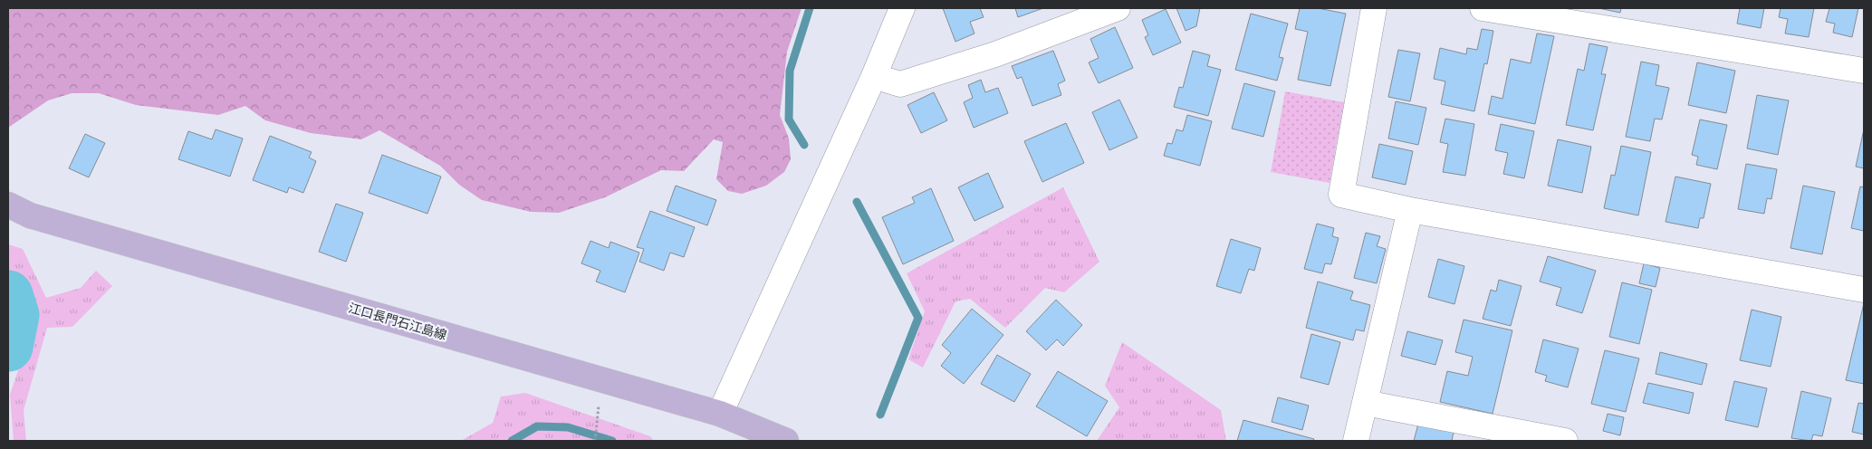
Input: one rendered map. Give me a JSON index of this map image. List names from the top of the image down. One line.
{"streets":{"main road":["江口長門石江島線"]}}
